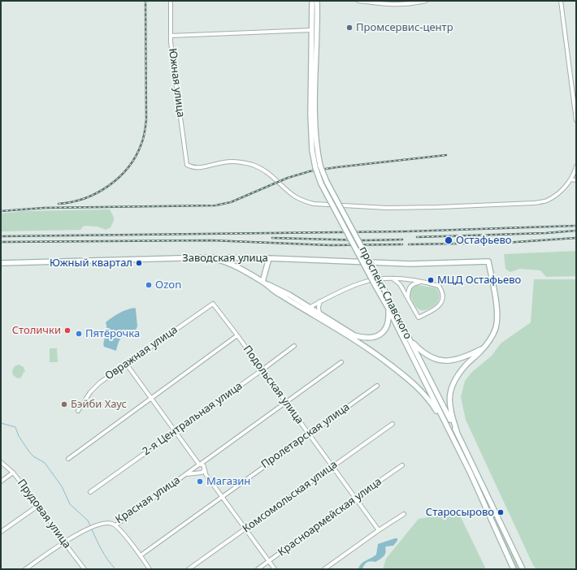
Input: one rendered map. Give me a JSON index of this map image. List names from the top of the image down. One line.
{"streets":{"main road":["Заводская улица","проспект Славского"],"street":["Южная улица","Овражная улица","Подольская улица","2-я Центральная улица","Пролетарская улица","Комсомольская улица","Красная улица","Прудовая улица","Красноармейская улица"]},"crossings":[["Овражная улица","Подольская улица"],["Подольская улица","2-я Центральная улица"],["Подольская улица","Пролетарская улица"],["Подольская улица","Комсомольская улица"],["Подольская улица","Красная улица"],["Подольская улица","Красноармейская улица"],["Красная улица","Прудовая улица"]],"places":["Промсервис-центр","Остафьево","Южный квартал","МЦД Остафьево","Ozon","Столички","Пятёрочка","Бэйби Хаус","Магазин","Старосырово"]}
